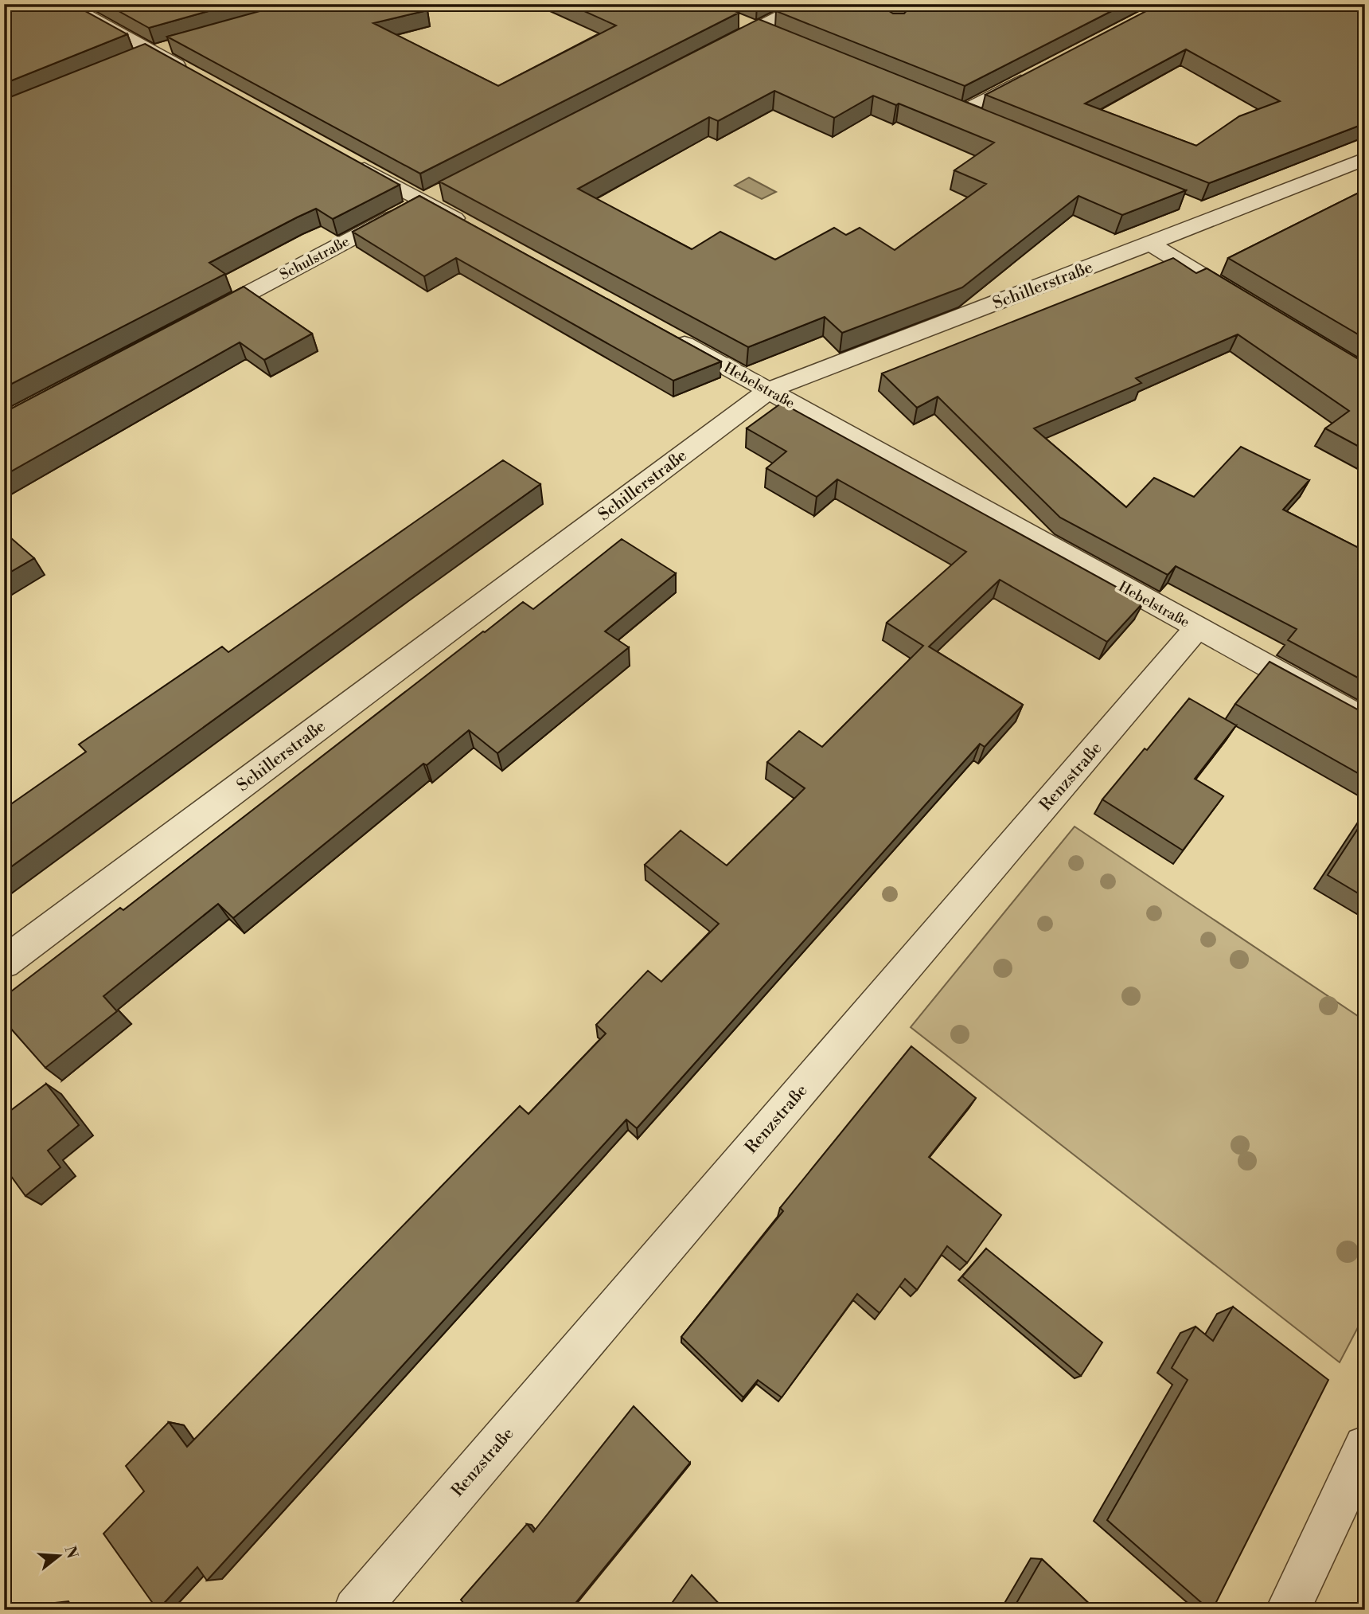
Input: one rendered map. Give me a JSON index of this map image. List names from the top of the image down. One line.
{"streets":{"street":["Schulstraße","Schillerstraße","Hebelstraße","Renzstraße"]},"crossings":[["Schillerstraße","Hebelstraße"],["Hebelstraße","Renzstraße"]],"north":"right"}
